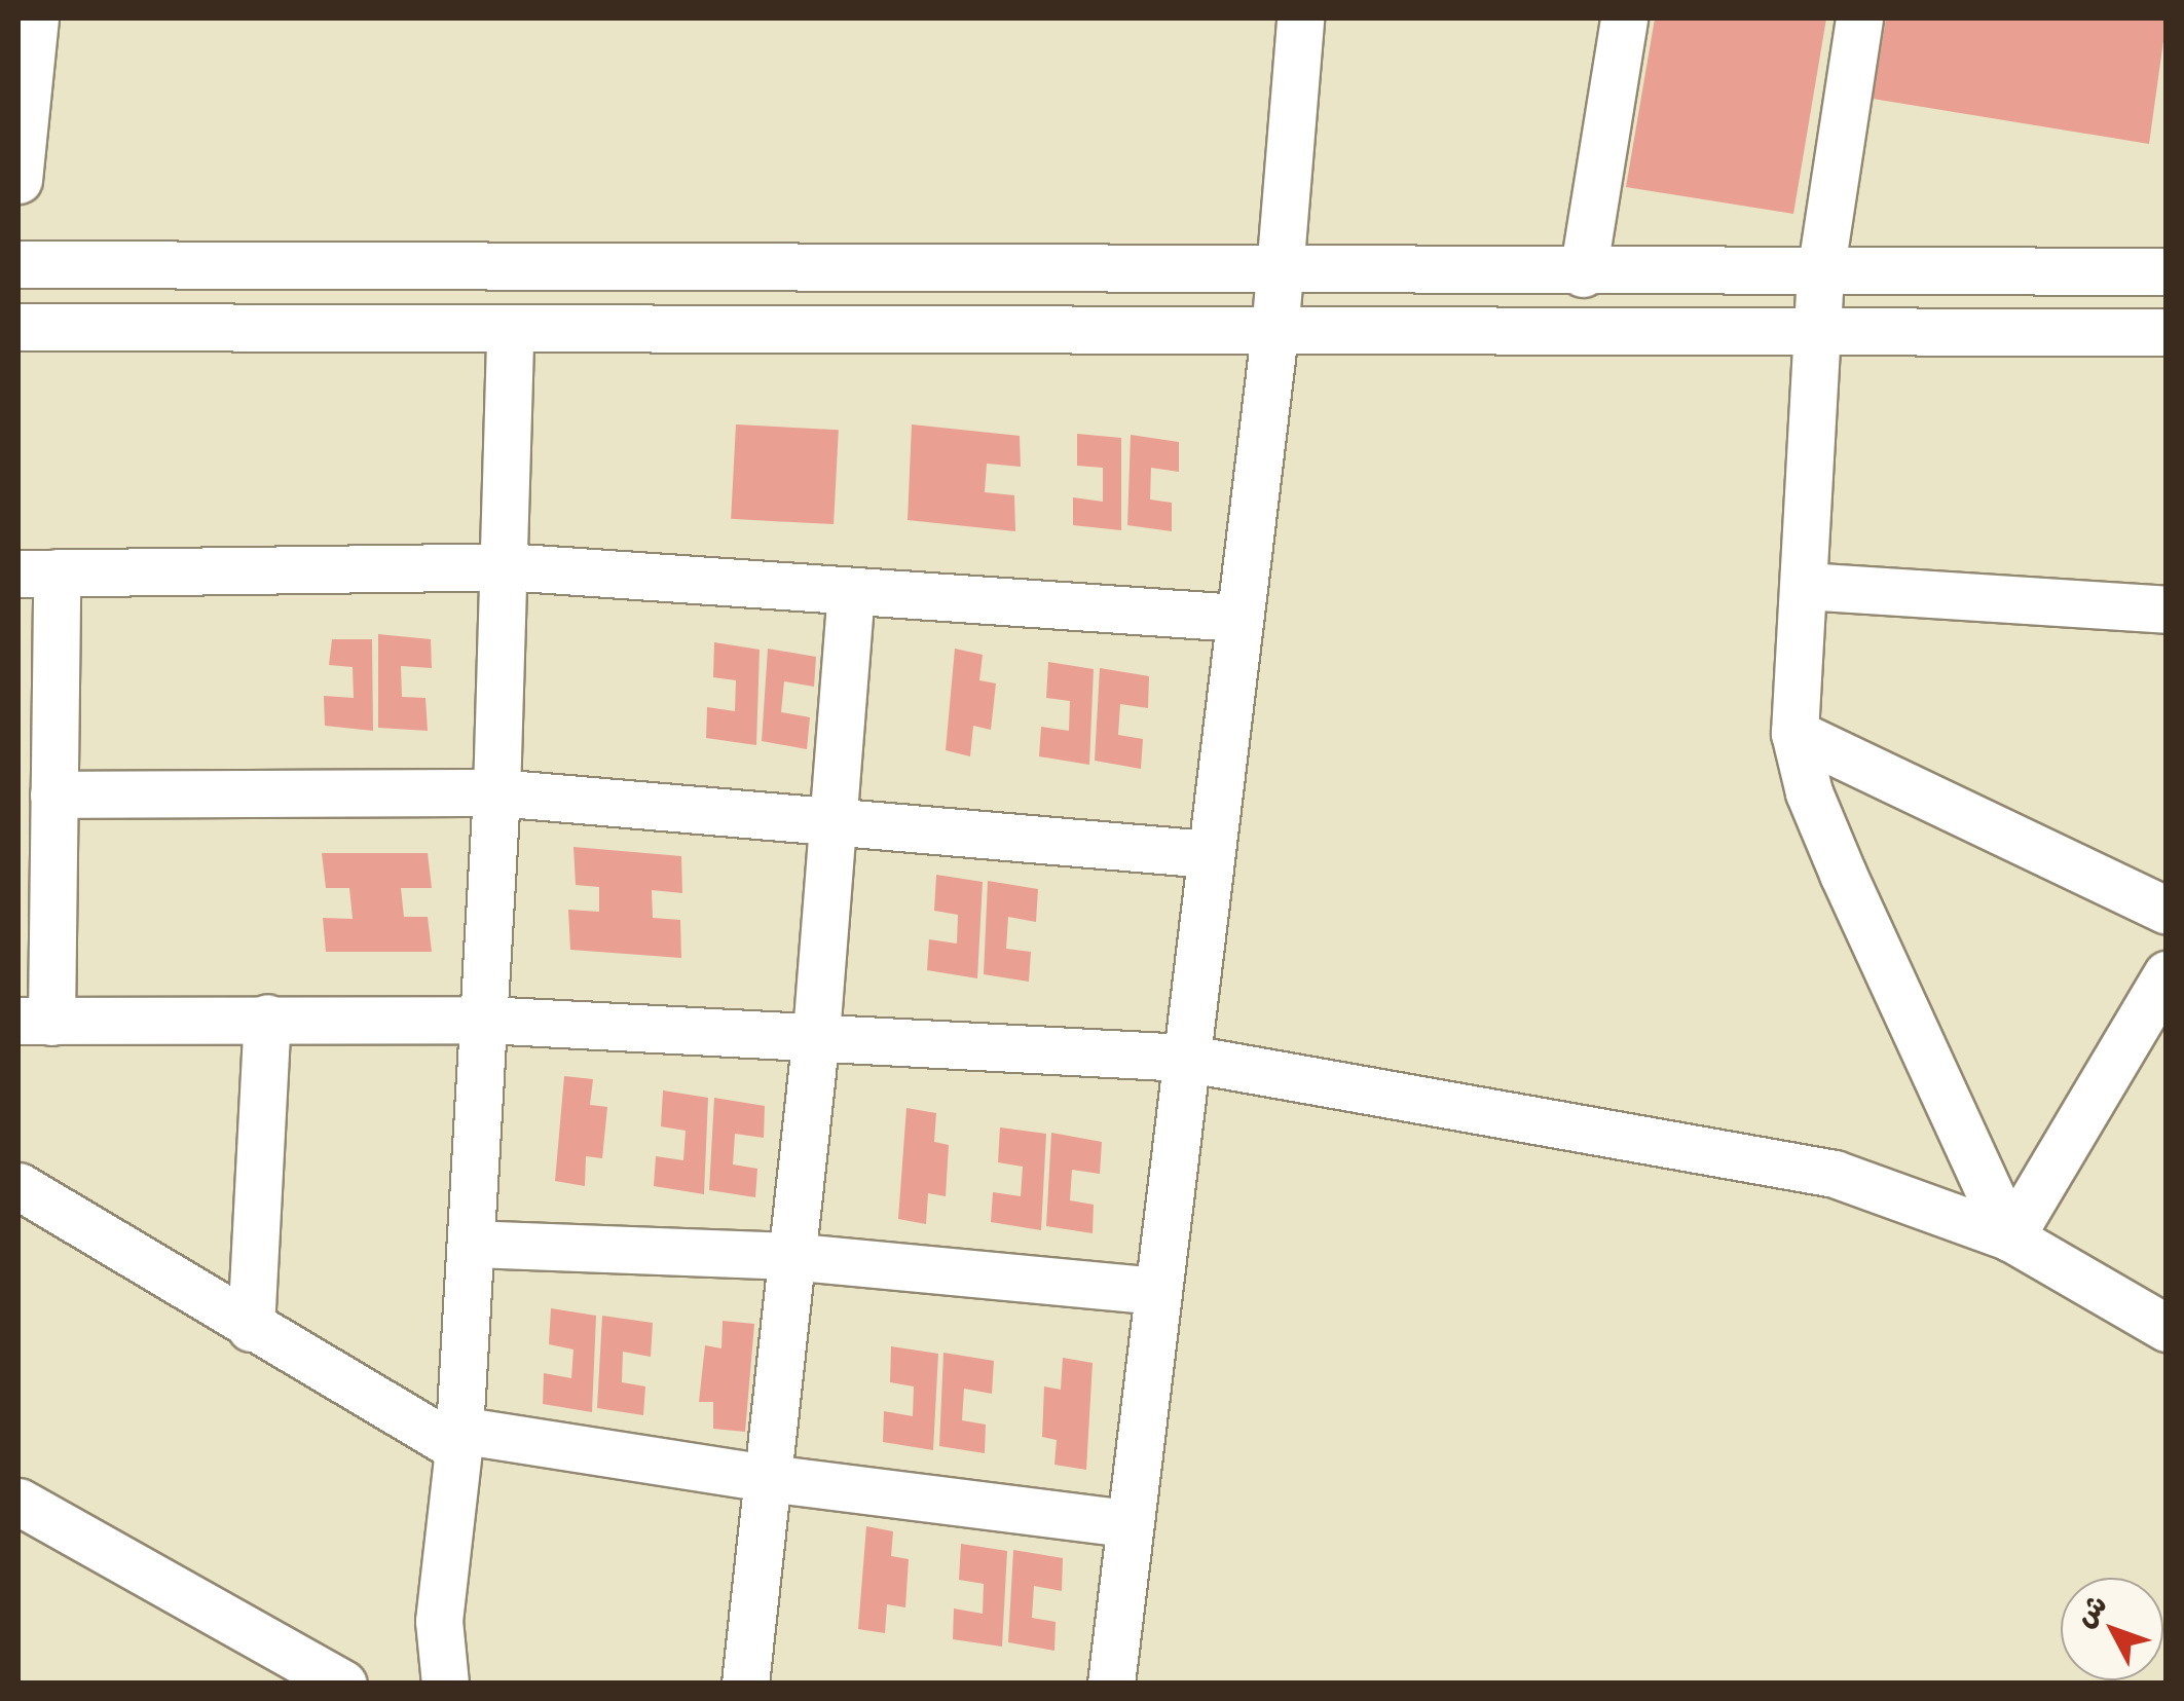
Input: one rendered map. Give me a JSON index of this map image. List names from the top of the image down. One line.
{"north":"top left"}
